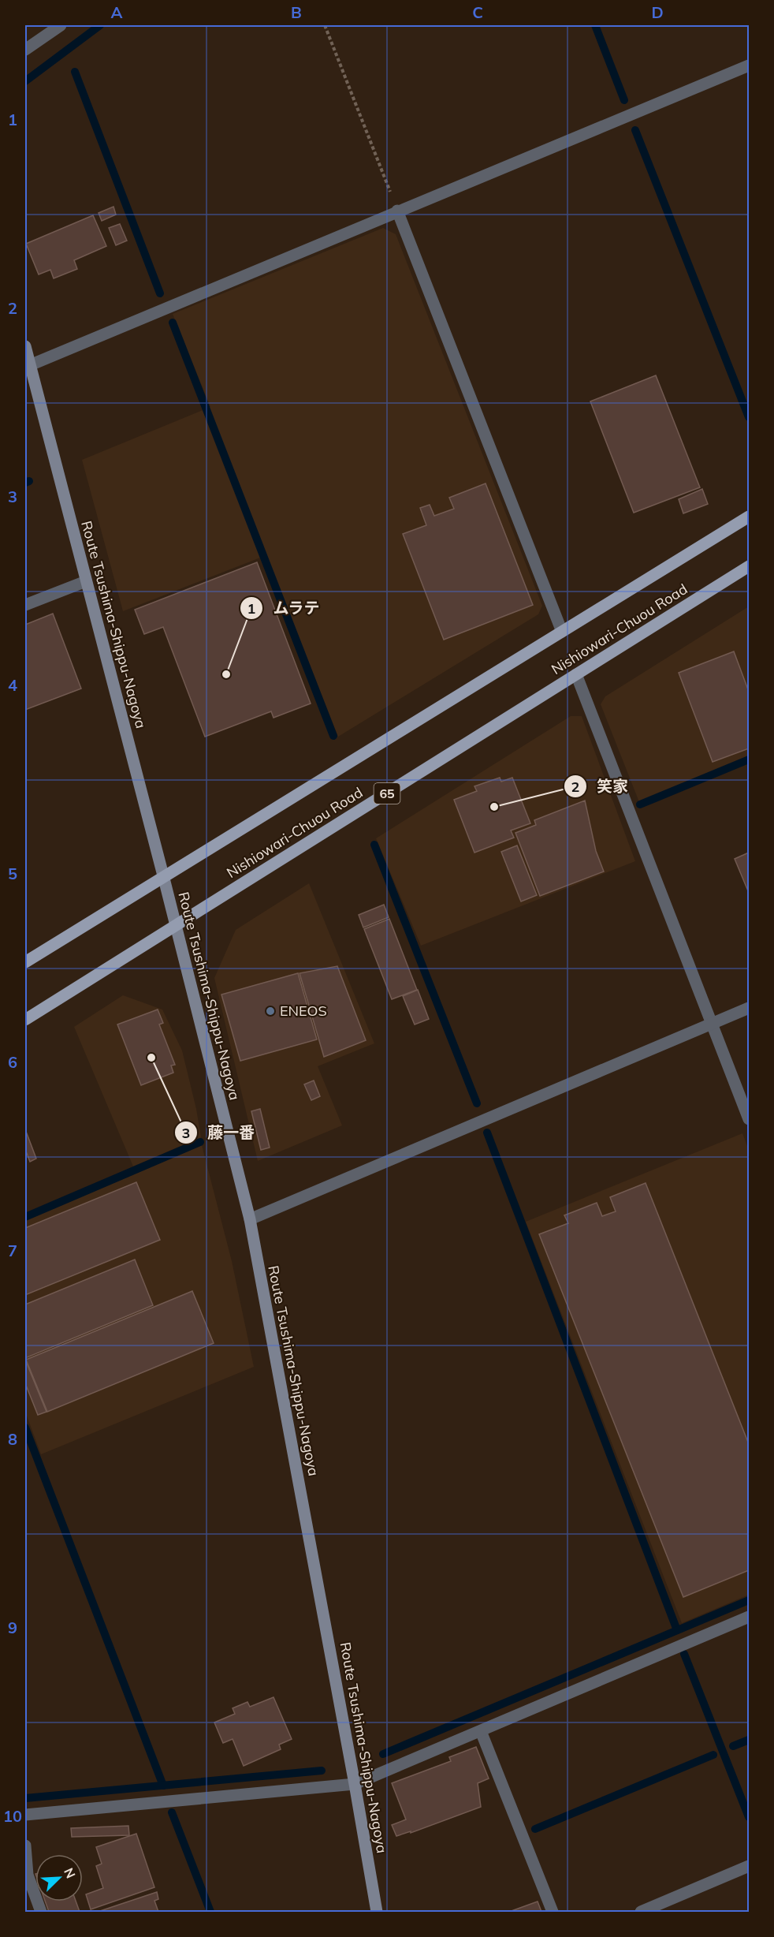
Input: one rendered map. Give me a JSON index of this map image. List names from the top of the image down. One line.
{"streets":{"main road":["Route Tsushima-Shippu-Nagoya","Nishiowari-Chuou Road","65"]},"crossings":[["Route Tsushima-Shippu-Nagoya","Nishiowari-Chuou Road"]],"places":["ムラテ","笑家","ENEOS","藤一番"],"north":"top right","grid":{"columns":["A","B","C","D"],"rows":["1","2","3","4","5","6","7","8","9","10"]}}
